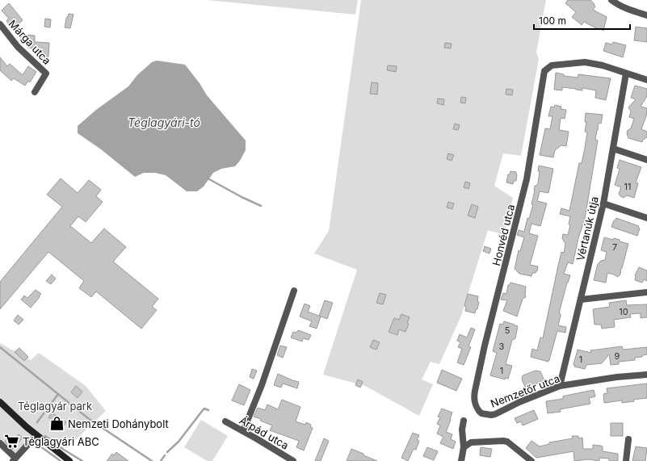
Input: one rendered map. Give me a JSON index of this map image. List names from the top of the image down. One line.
{"streets":{"street":["Márga utca","Vértanúk útja","Honvéd utca","Nemzetőr utca","Árpád utca"]},"crossings":[["Vértanúk útja","Honvéd utca"],["Vértanúk útja","Nemzetőr utca"],["Honvéd utca","Nemzetőr utca"]],"water":["Téglagyári-tó"],"parks":["Téglagyár park"],"places":{"shop":["Nemzeti Dohánybolt"],"supermarket":["Téglagyári ABC"]},"house_numbers":["11","7","10","5","3","9","1","1"],"scale_bar":"100 m"}
